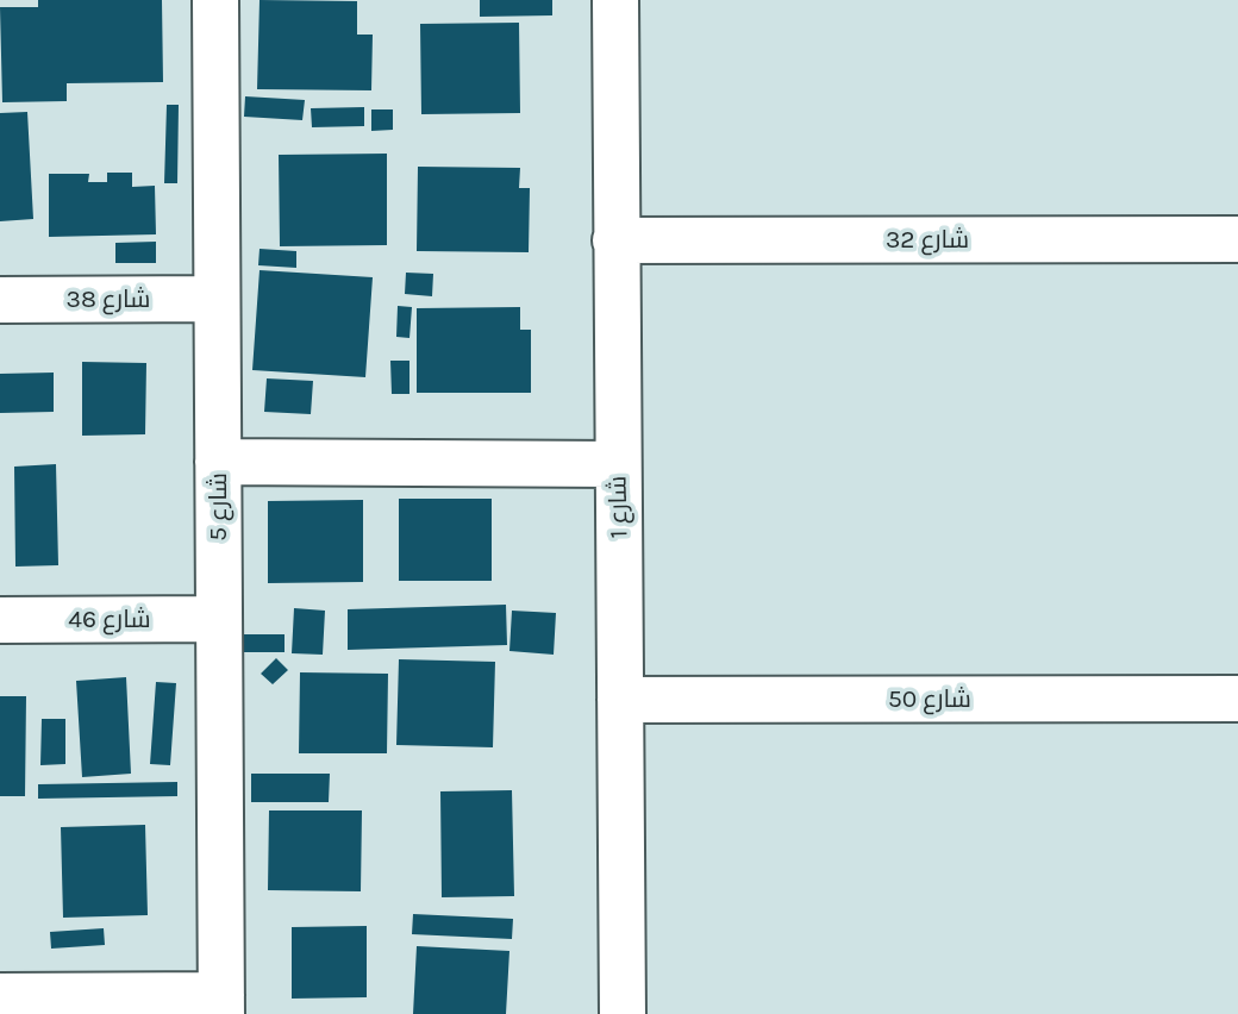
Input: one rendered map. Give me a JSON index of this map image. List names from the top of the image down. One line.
{"streets":{"street":["شارع 32","شارع 38","شارع 5","شارع 1","شارع 46","شارع 50"]},"crossings":[["شارع 32","شارع 1"],["شارع 38","شارع 5"],["شارع 5","شارع 46"],["شارع 1","شارع 50"]]}
